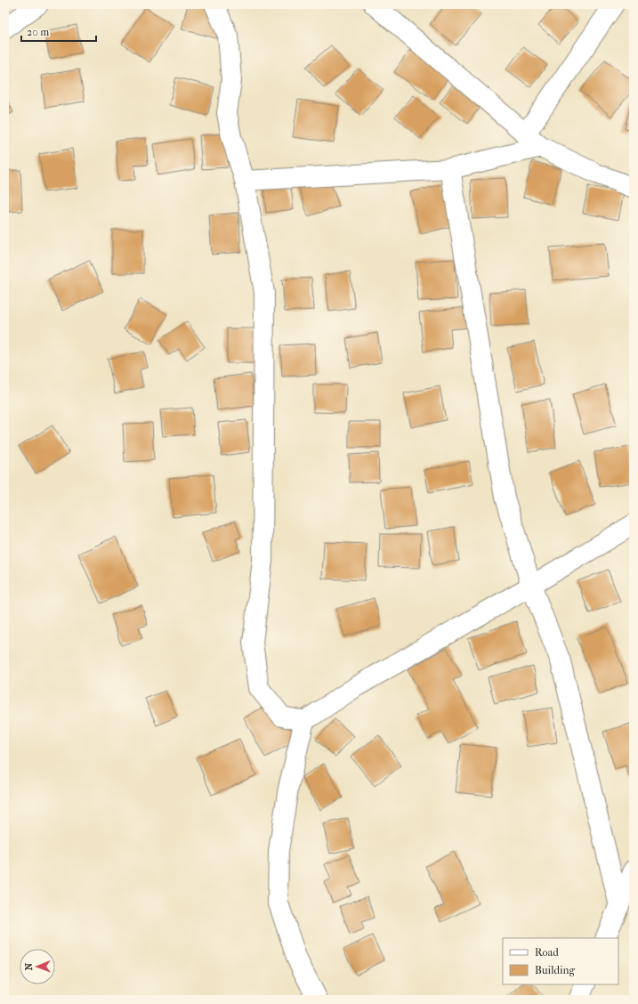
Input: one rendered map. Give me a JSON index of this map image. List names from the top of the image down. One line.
{"legend":["Road","Building"],"scale_bar":"20 m","north":"left"}
